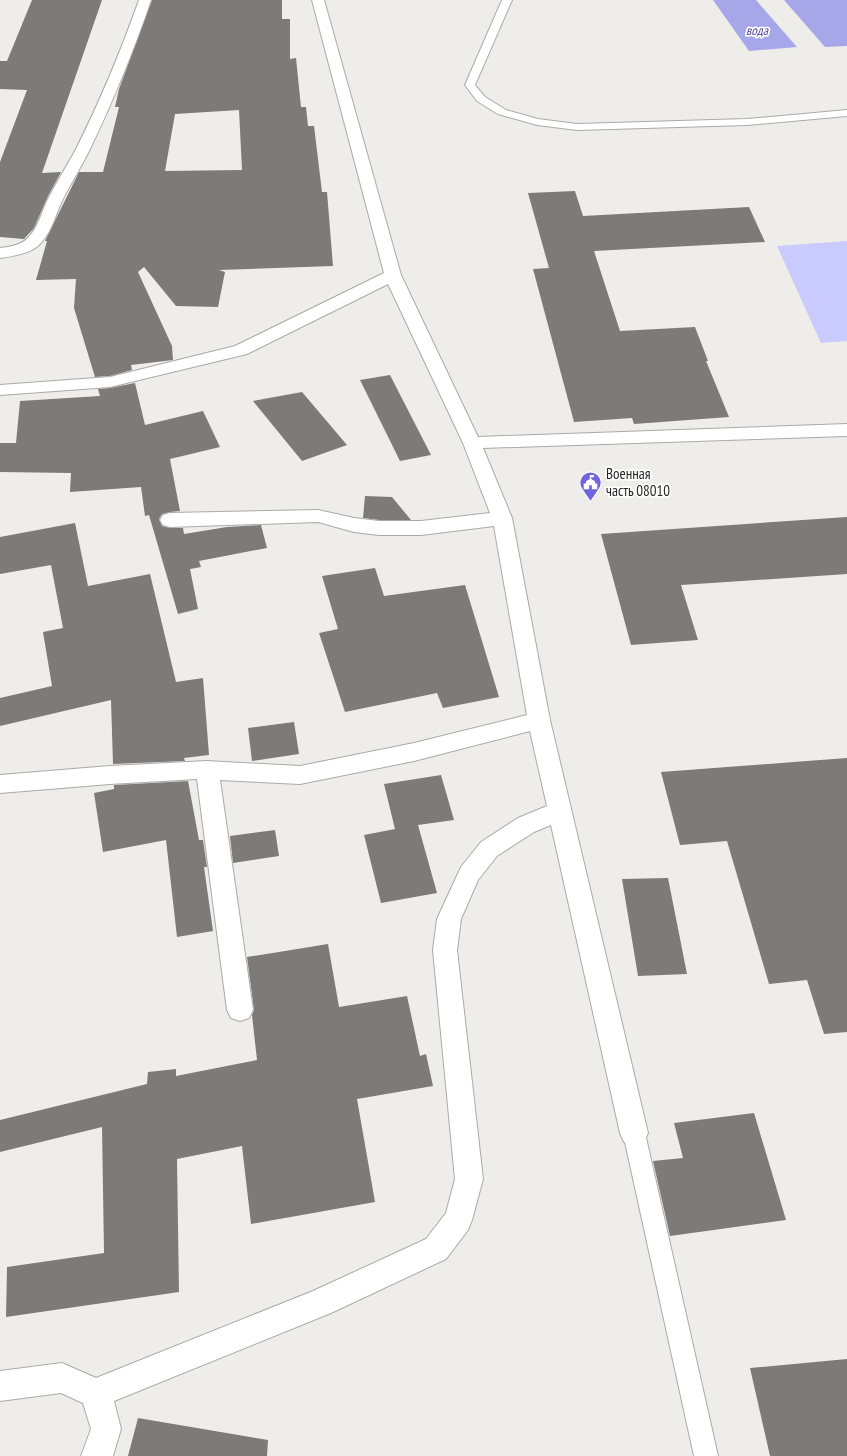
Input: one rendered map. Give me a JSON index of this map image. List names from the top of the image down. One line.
{"water":["вода"],"places":{"public building":["Военная часть 08010"]}}
